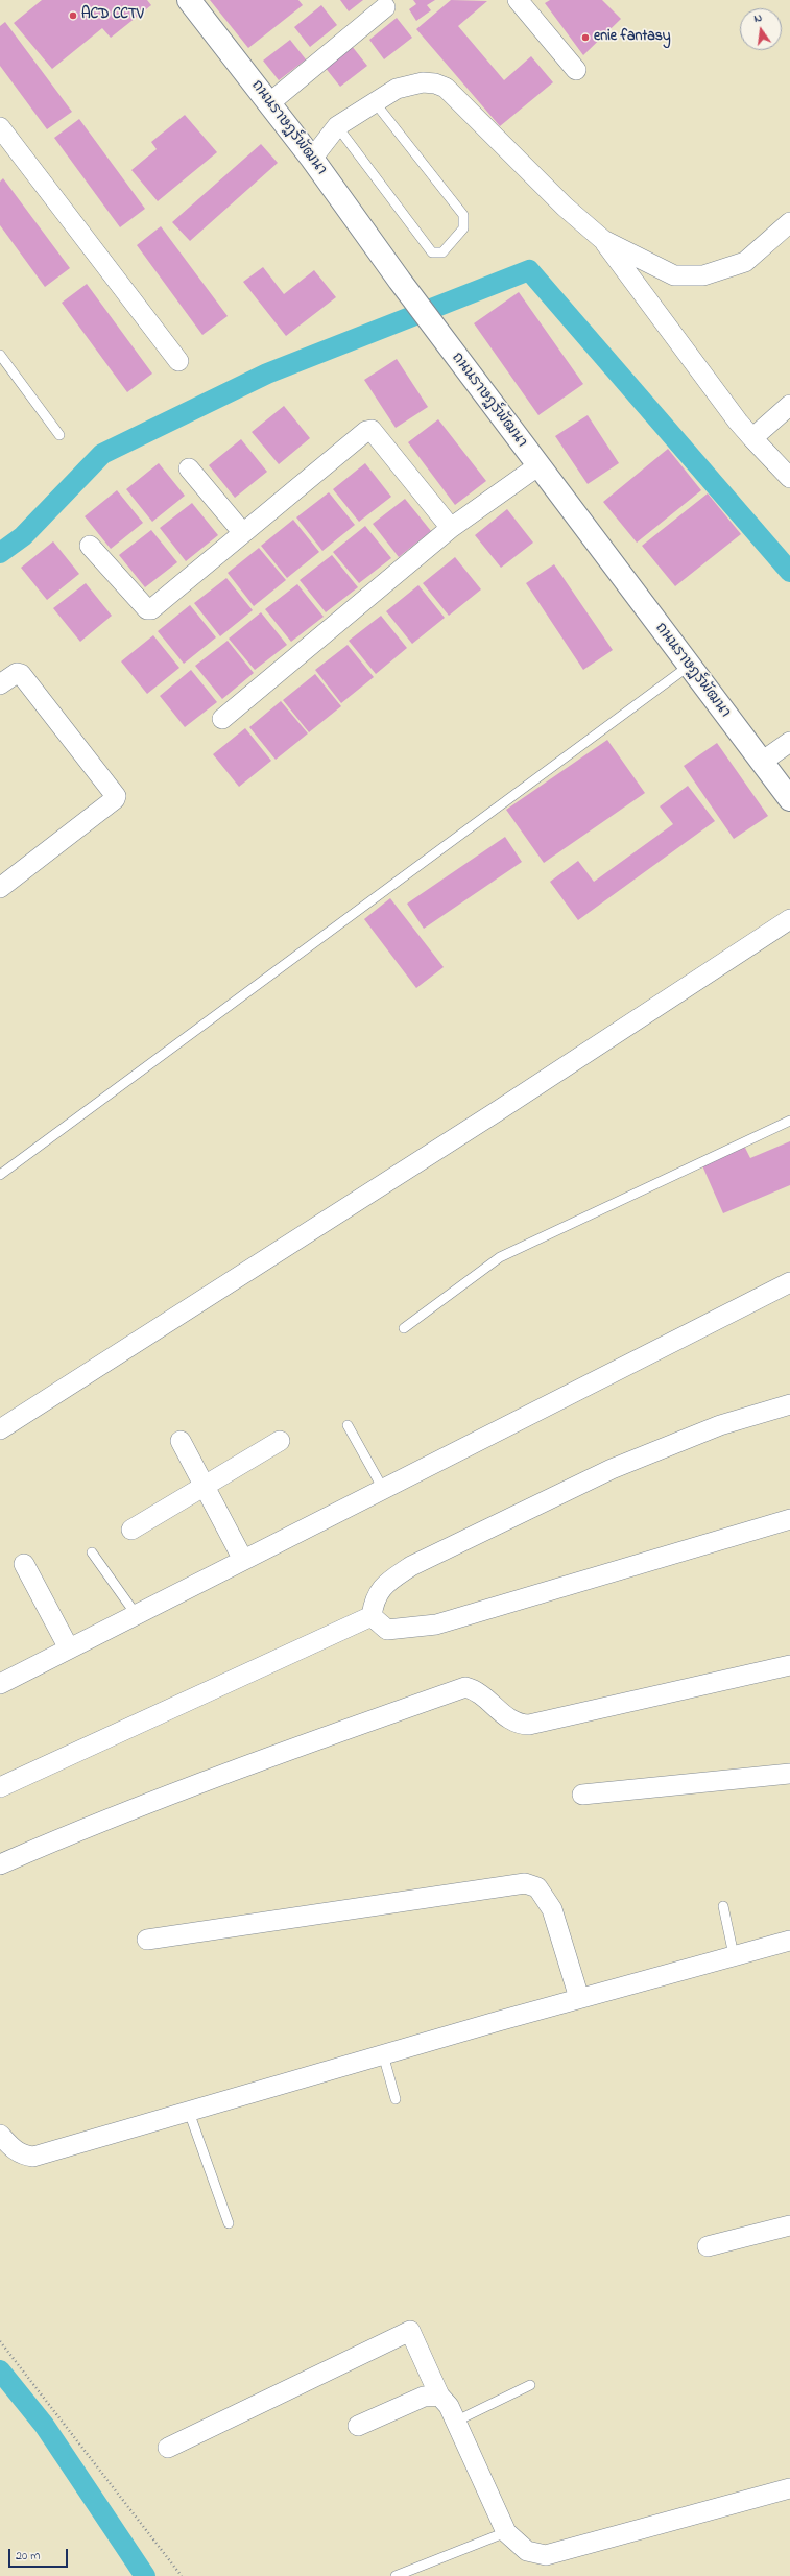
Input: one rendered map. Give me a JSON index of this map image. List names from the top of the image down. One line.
{"streets":{"street":["ถนนราษฏร์พัฒนา"]},"places":["ACD CCTV","enie fantasy"],"scale_bar":"20 m","north":"top"}
